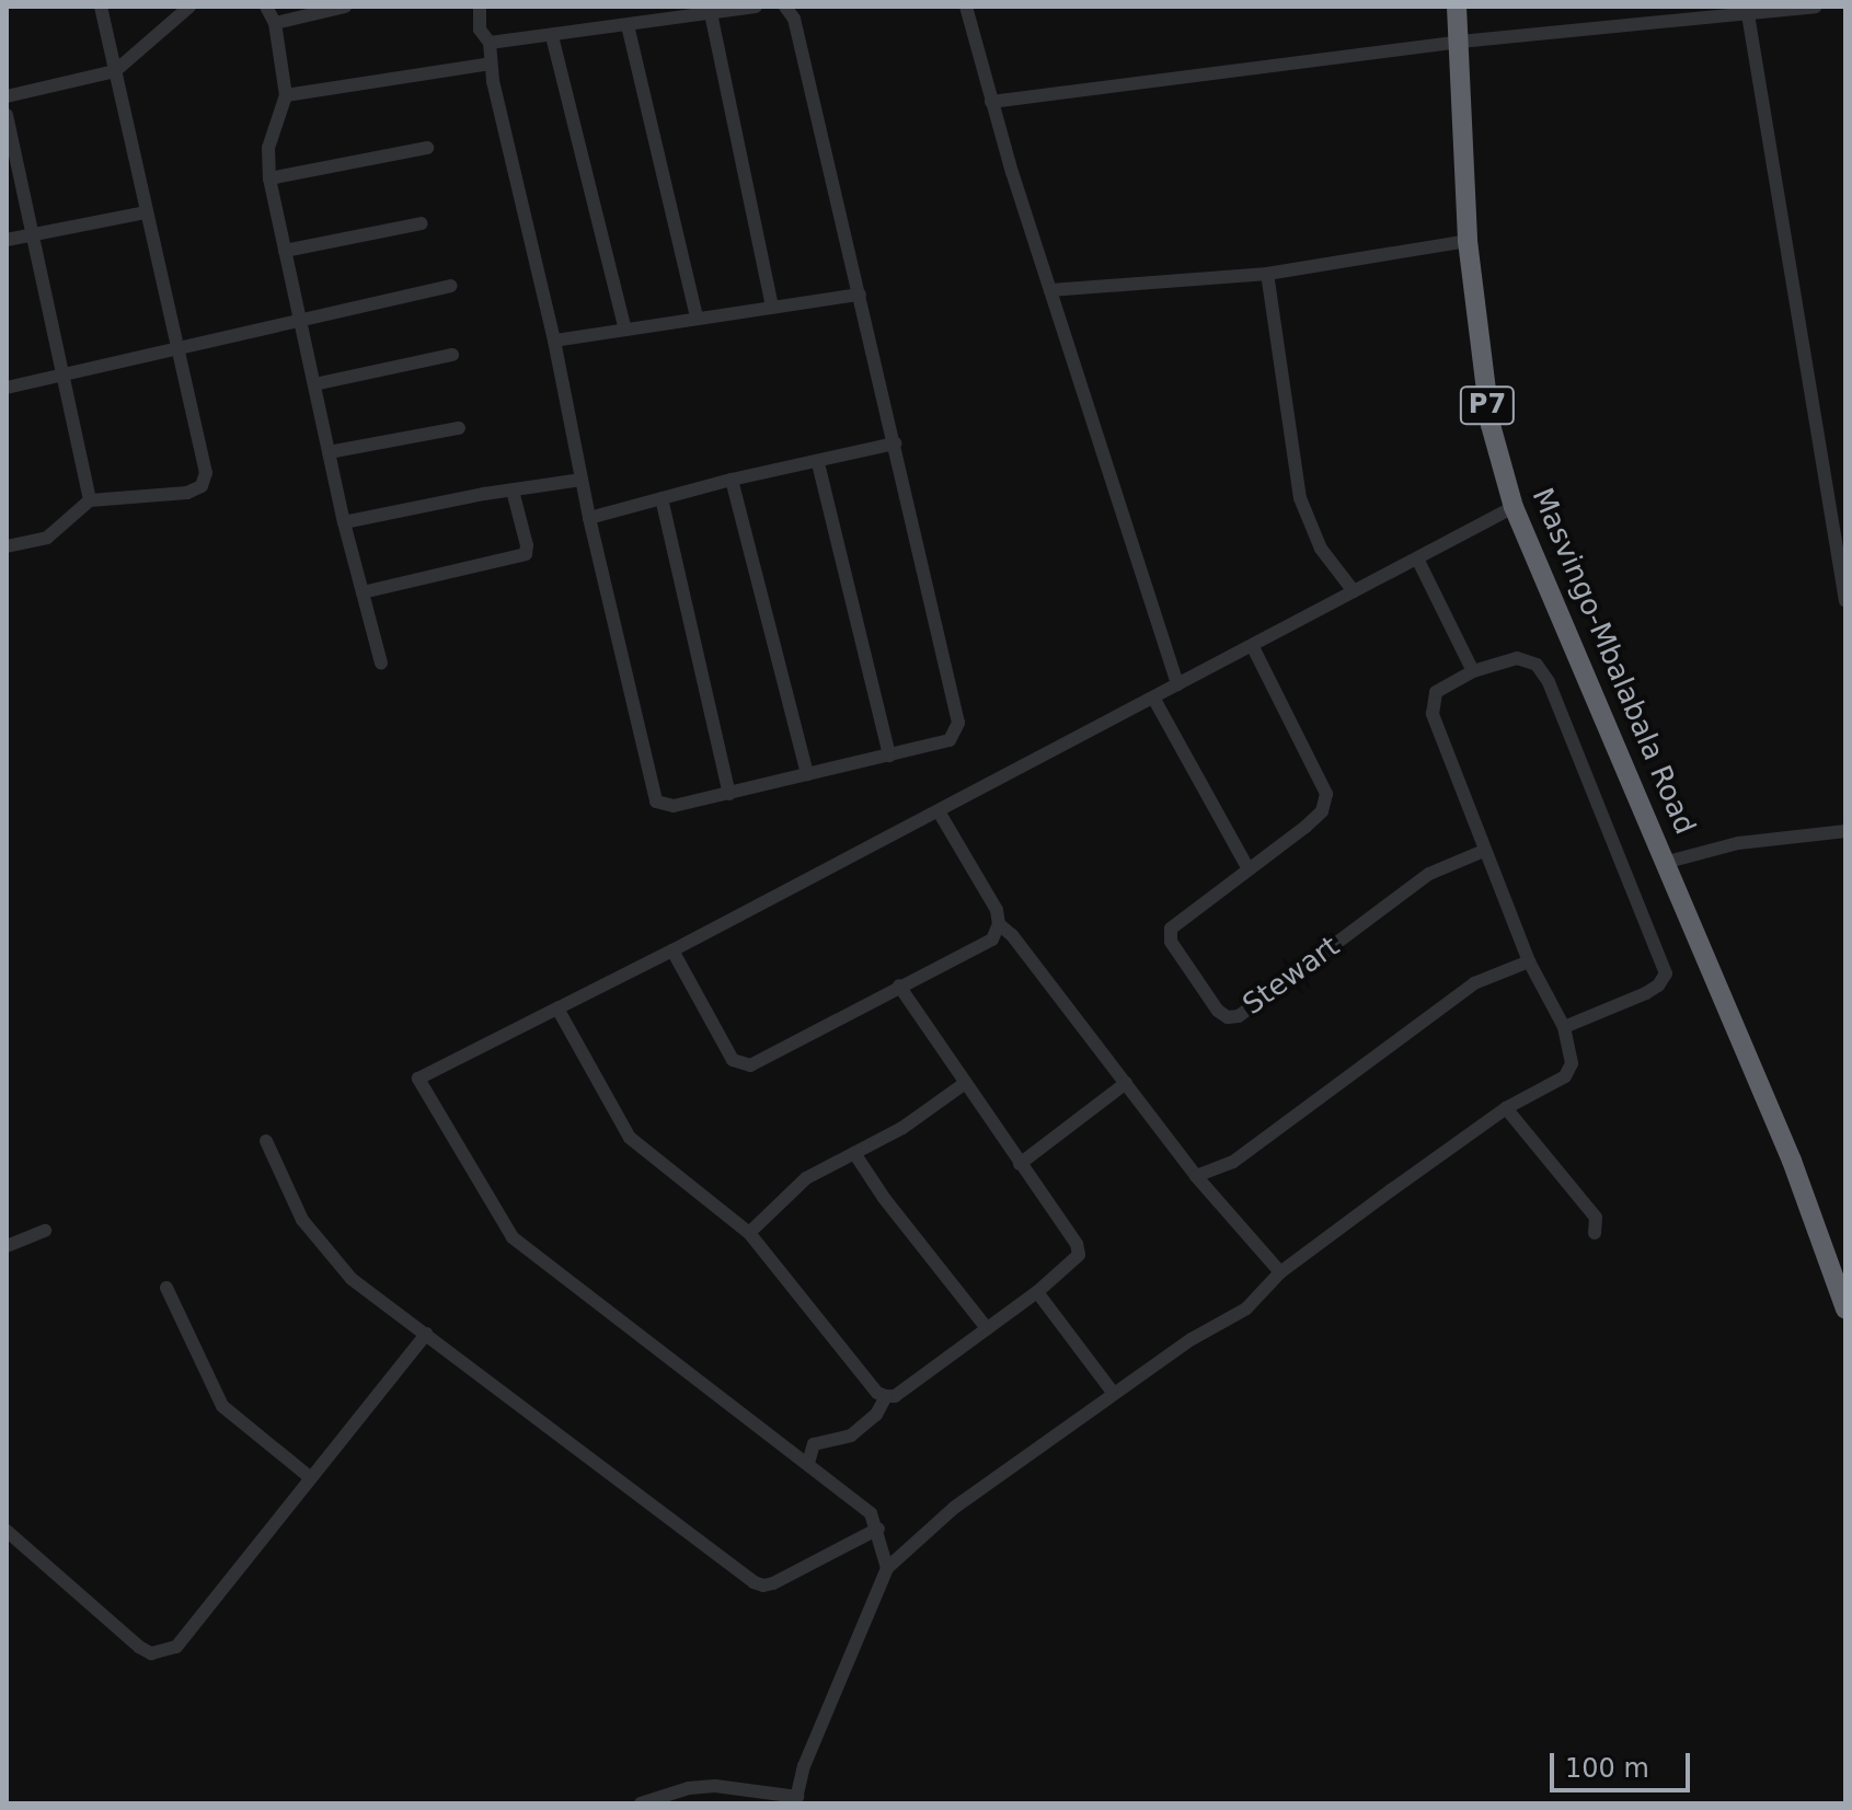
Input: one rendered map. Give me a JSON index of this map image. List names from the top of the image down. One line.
{"streets":{"highway":["P7","Masvingo-Mbalabala Road"],"street":["Stewart"]},"scale_bar":"100 m"}
